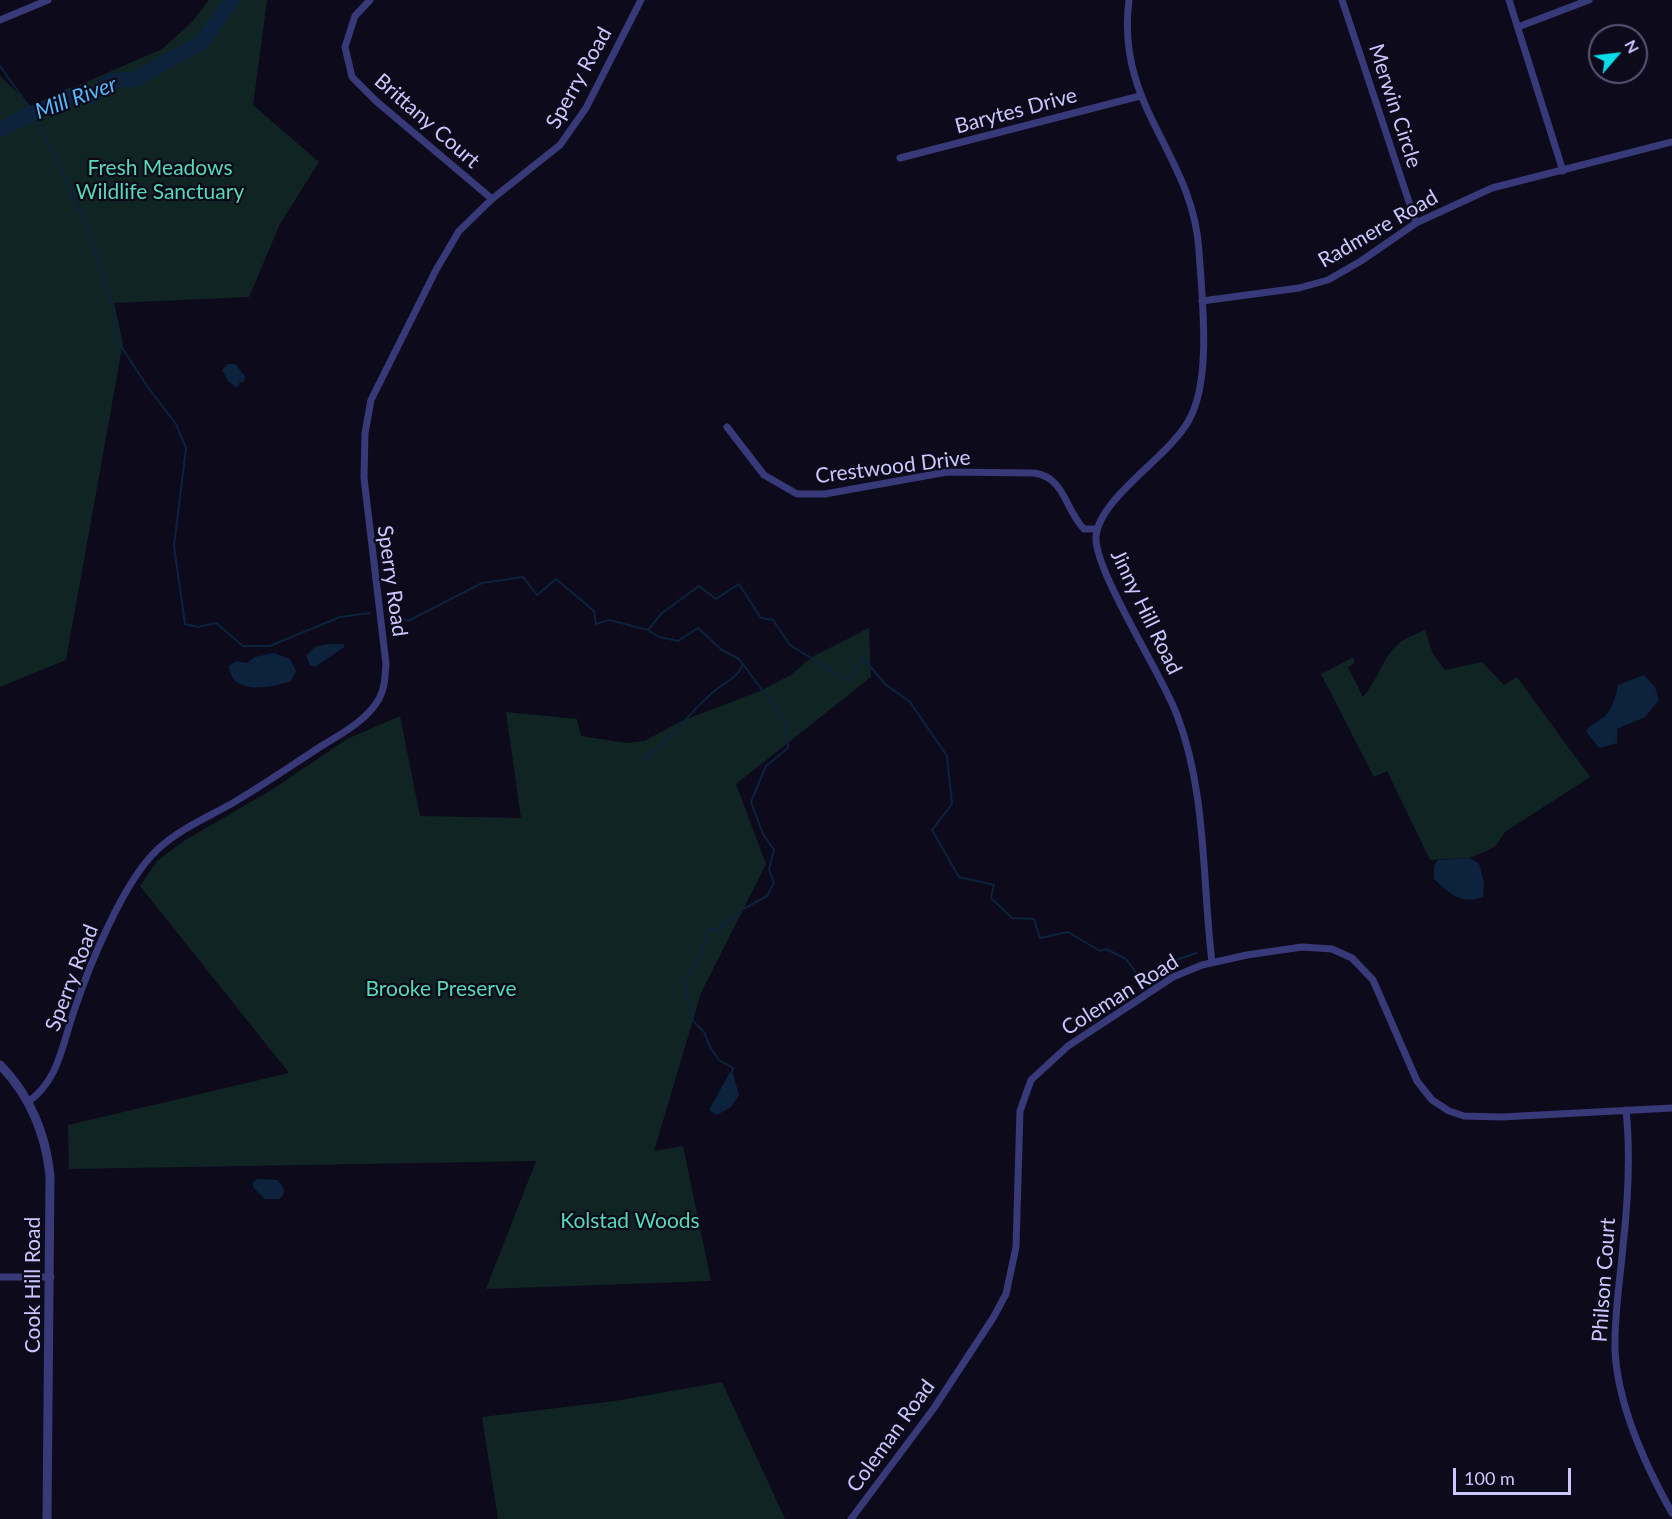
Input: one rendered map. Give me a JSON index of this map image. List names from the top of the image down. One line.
{"streets":{"street":["Sperry Road","Merwin Circle","Barytes Drive","Brittany Court","Radmere Road","Crestwood Drive","Jinny Hill Road","Coleman Road","Philson Court","Cook Hill Road"]},"crossings":[["Sperry Road","Brittany Court"],["Sperry Road","Cook Hill Road"],["Merwin Circle","Radmere Road"],["Barytes Drive","Jinny Hill Road"],["Radmere Road","Jinny Hill Road"],["Crestwood Drive","Jinny Hill Road"],["Jinny Hill Road","Coleman Road"],["Coleman Road","Philson Court"]],"water":["Mill River"],"parks":["Fresh Meadows Wildlife Sanctuary","Brooke Preserve","Kolstad Woods"],"scale_bar":"100 m","north":"top right"}
